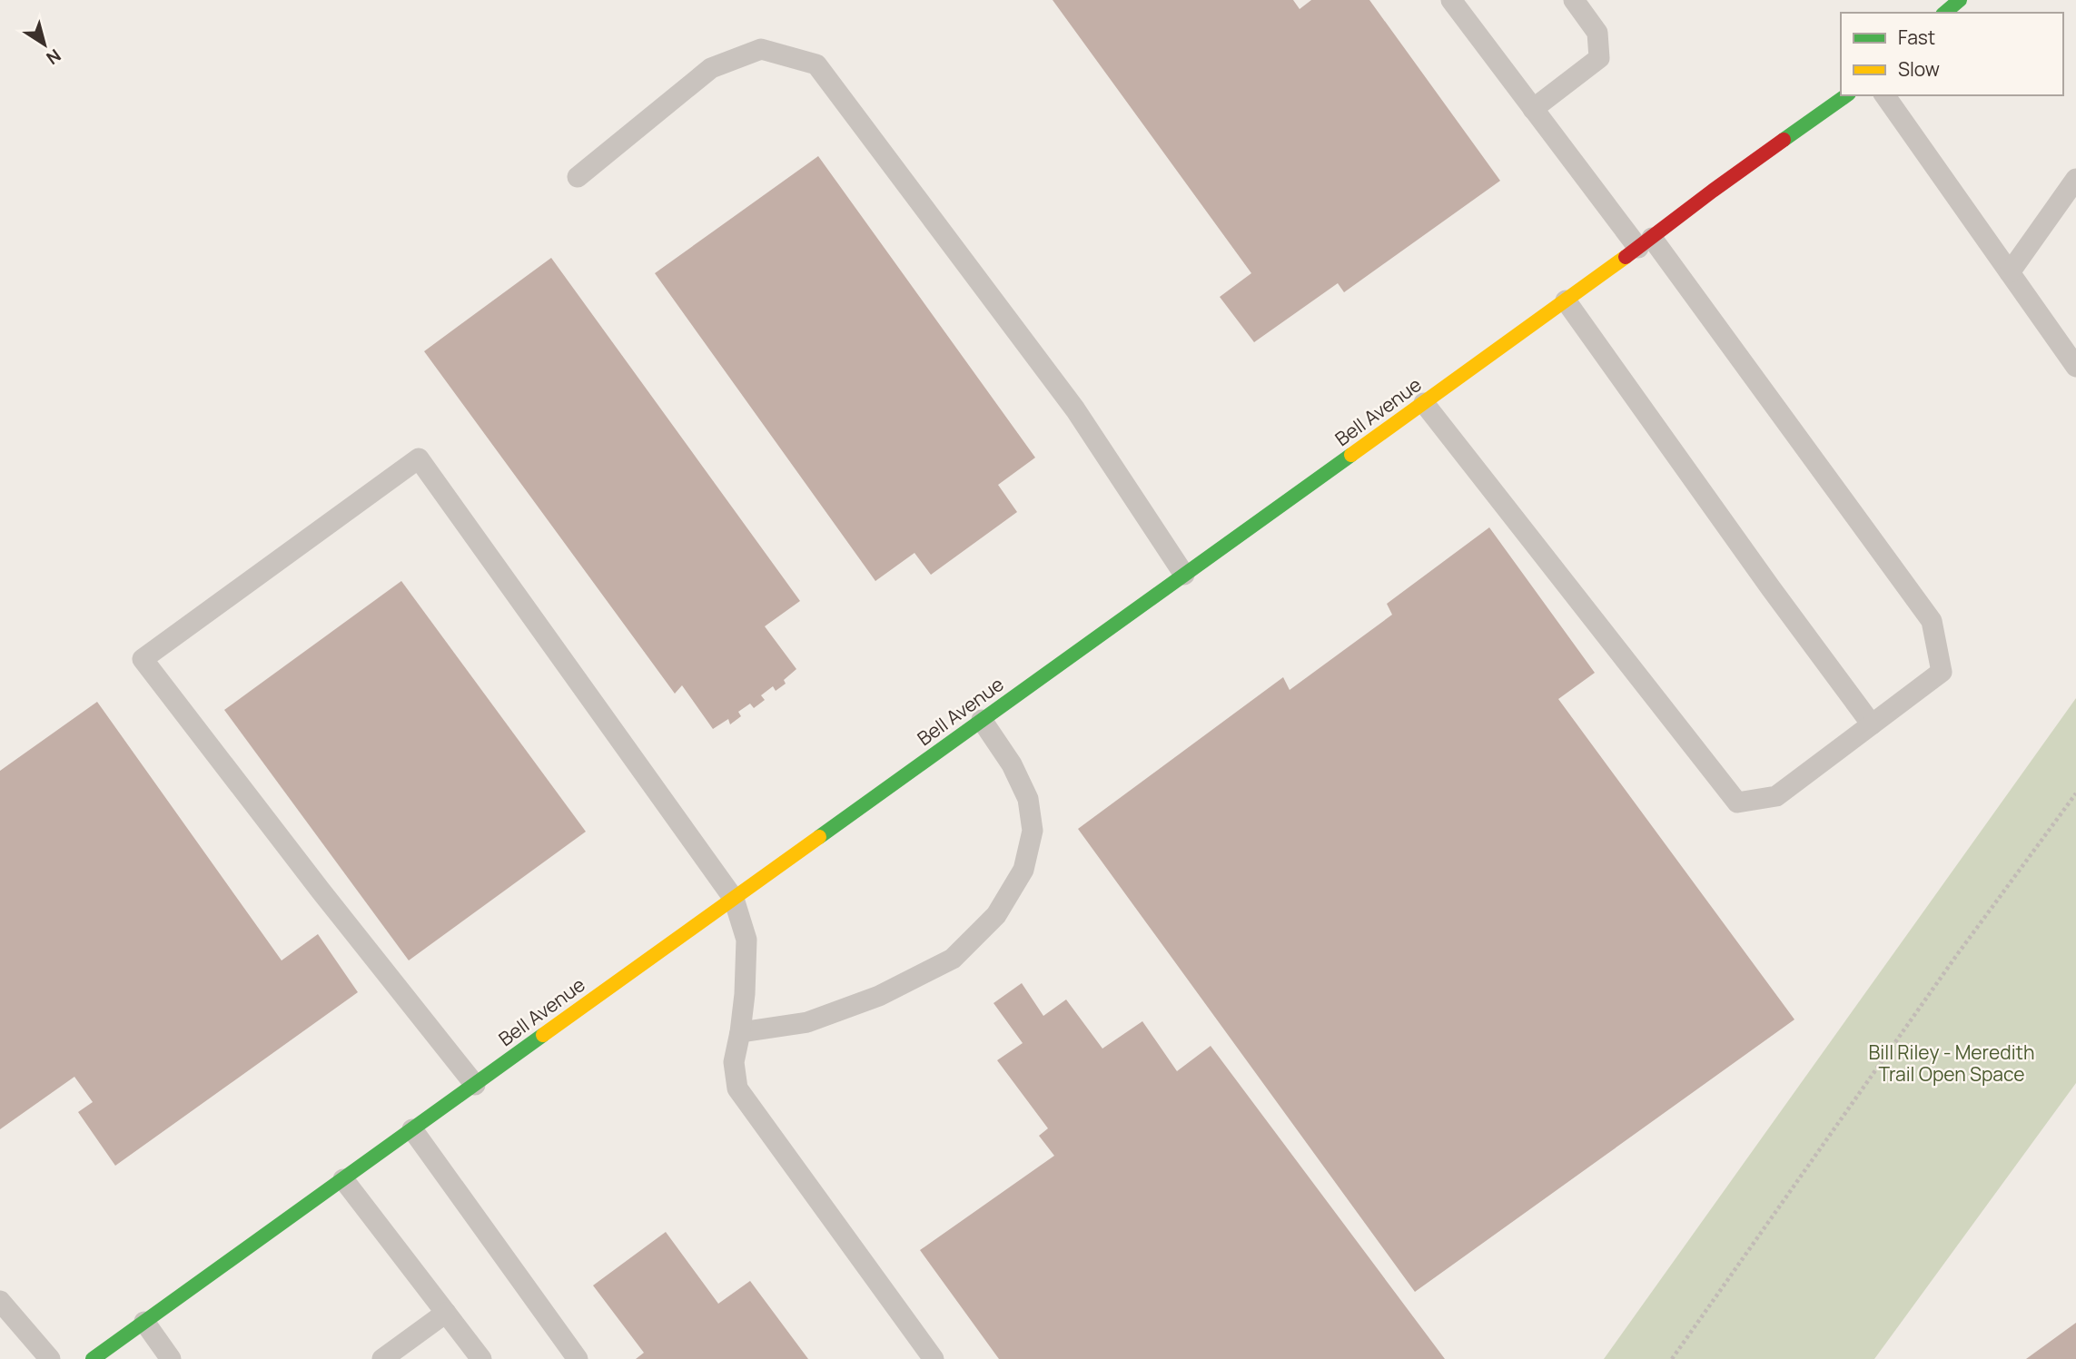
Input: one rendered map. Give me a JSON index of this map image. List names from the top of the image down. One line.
{"streets":{"street":["Bell Avenue"]},"parks":["Bill Riley - Meredith Trail Open Space"],"legend":["Fast","Slow"],"north":"bottom right"}
